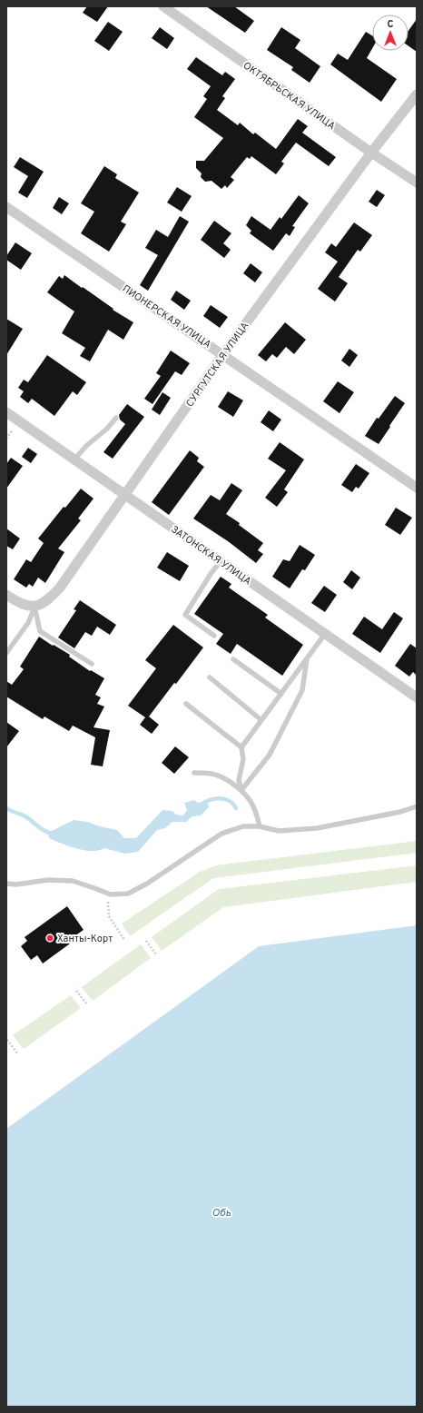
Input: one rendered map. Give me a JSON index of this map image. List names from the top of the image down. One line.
{"streets":{"street":["ОКТЯБРЬСКАЯ УЛИЦА","ПИОНЕРСКАЯ УЛИЦА","СУРГУТСКАЯ УЛИЦА","ЗАТОНСКАЯ УЛИЦА"]},"crossings":[["ОКТЯБРЬСКАЯ УЛИЦА","СУРГУТСКАЯ УЛИЦА"],["ПИОНЕРСКАЯ УЛИЦА","СУРГУТСКАЯ УЛИЦА"],["СУРГУТСКАЯ УЛИЦА","ЗАТОНСКАЯ УЛИЦА"]],"water":["Обь"],"places":["Ханты-Корт"],"north":"top"}
